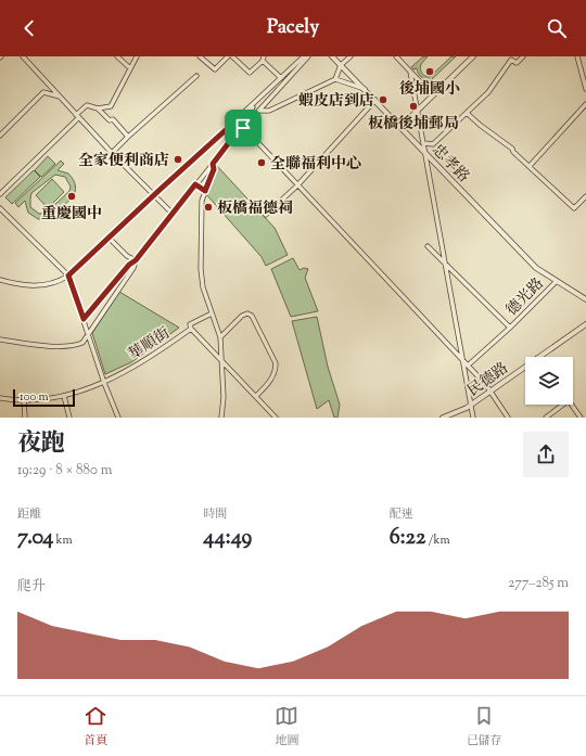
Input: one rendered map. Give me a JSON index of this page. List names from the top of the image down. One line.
{"streets":{"street":["忠孝路","德光路","華順街","民德路"]},"crossings":[["忠孝路","德光路"]],"places":["後埔國小","蝦皮店到店","板橋後埔郵局","全家便利商店","全聯福利中心","重慶國中","板橋福德祠"],"scale_bar":"100 m","page":{"header":"Pacely","scale":"100 m","heading":["夜跑","19:29 · 8 × 880 m"],"stats":[["距離","7.04 km"],["時間","44:49"],["配速","6:22 /km"]],"chart":["爬升","277–285 m"],"tabs":["首頁","地圖","已儲存"]}}
